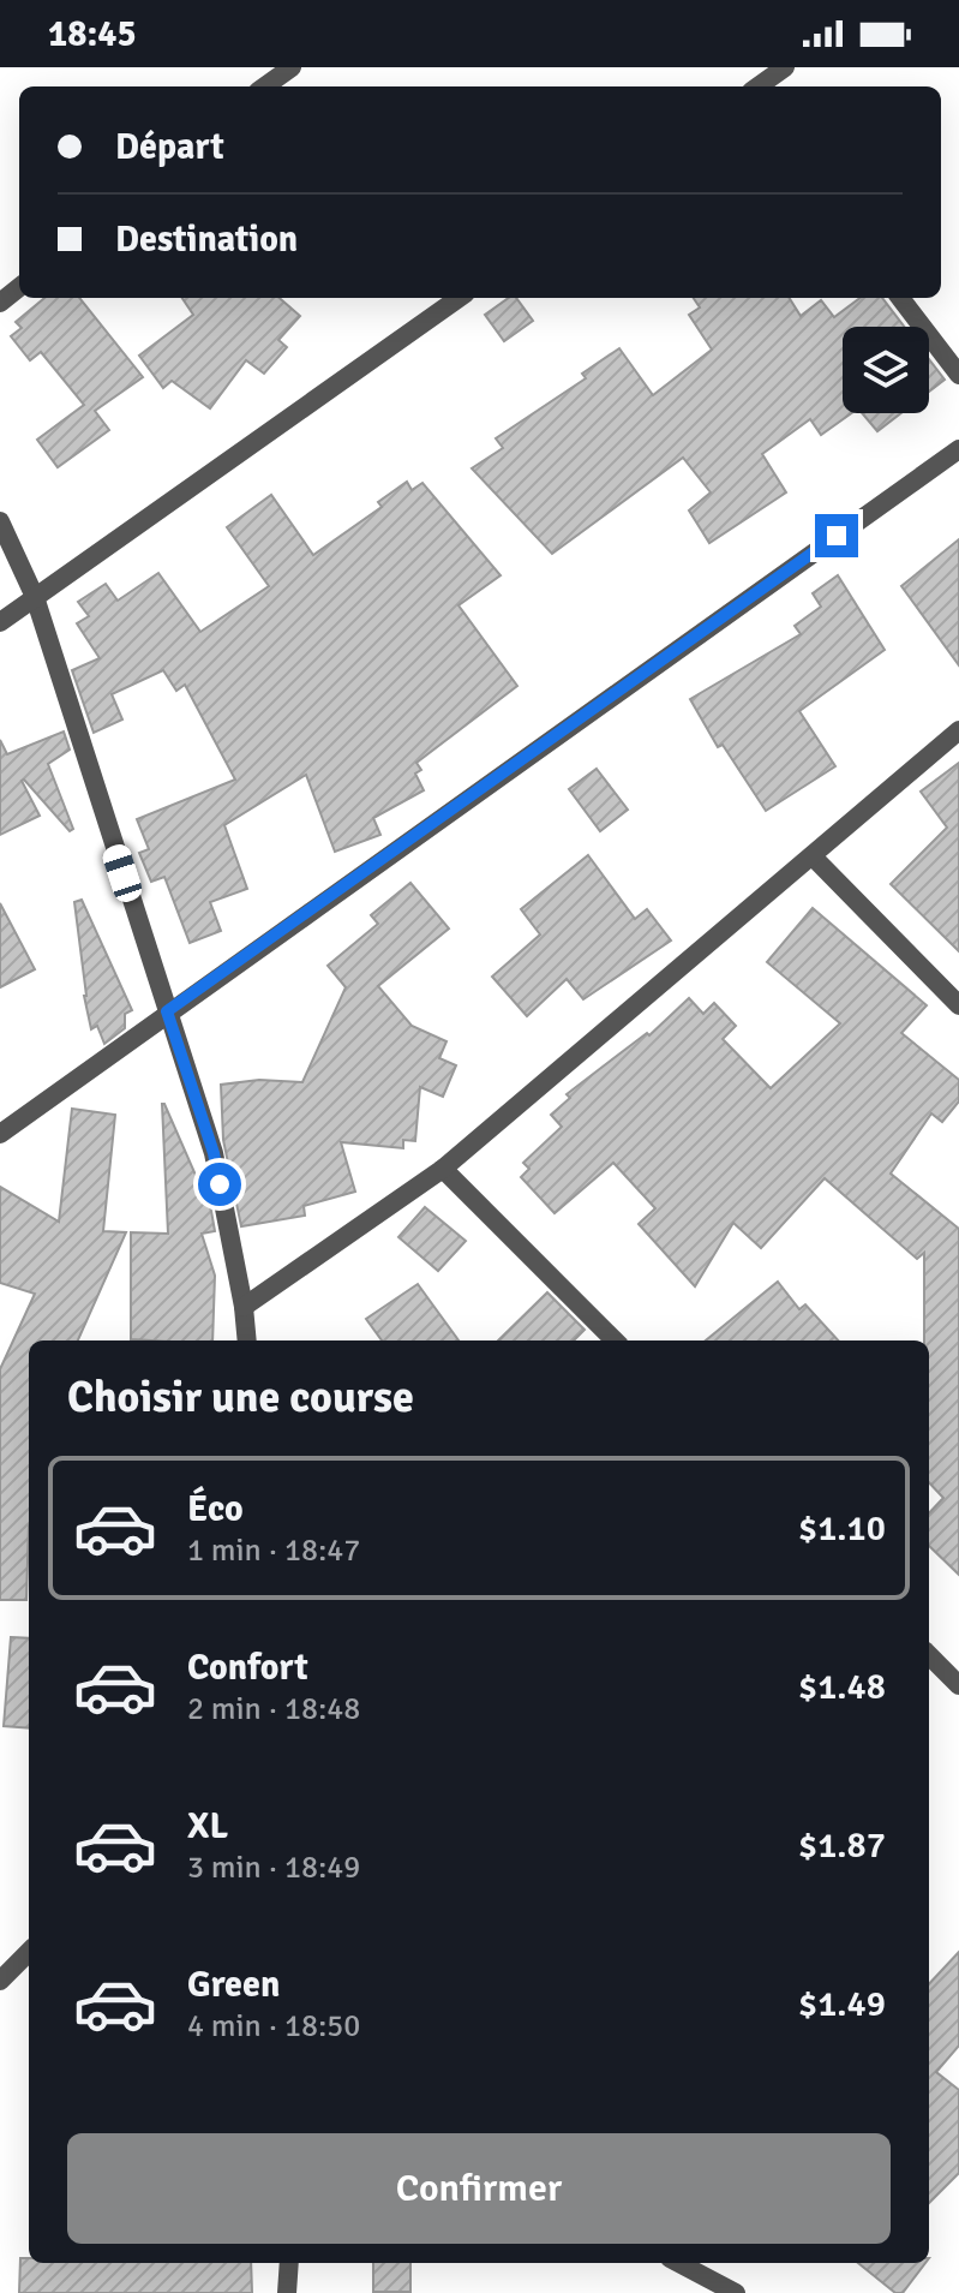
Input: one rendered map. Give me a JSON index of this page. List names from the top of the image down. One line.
{"page":{"status":"18:45","banner":["Départ","Destination"],"heading":"Choisir une course","list":[{"name":"Éco","note":"1 min · 18:47","value":"$1.10"},{"name":"Confort","note":"2 min · 18:48","value":"$1.48"},{"name":"XL","note":"3 min · 18:49","value":"$1.87"},{"name":"Green","note":"4 min · 18:50","value":"$1.49"}],"buttons":"Confirmer"}}
